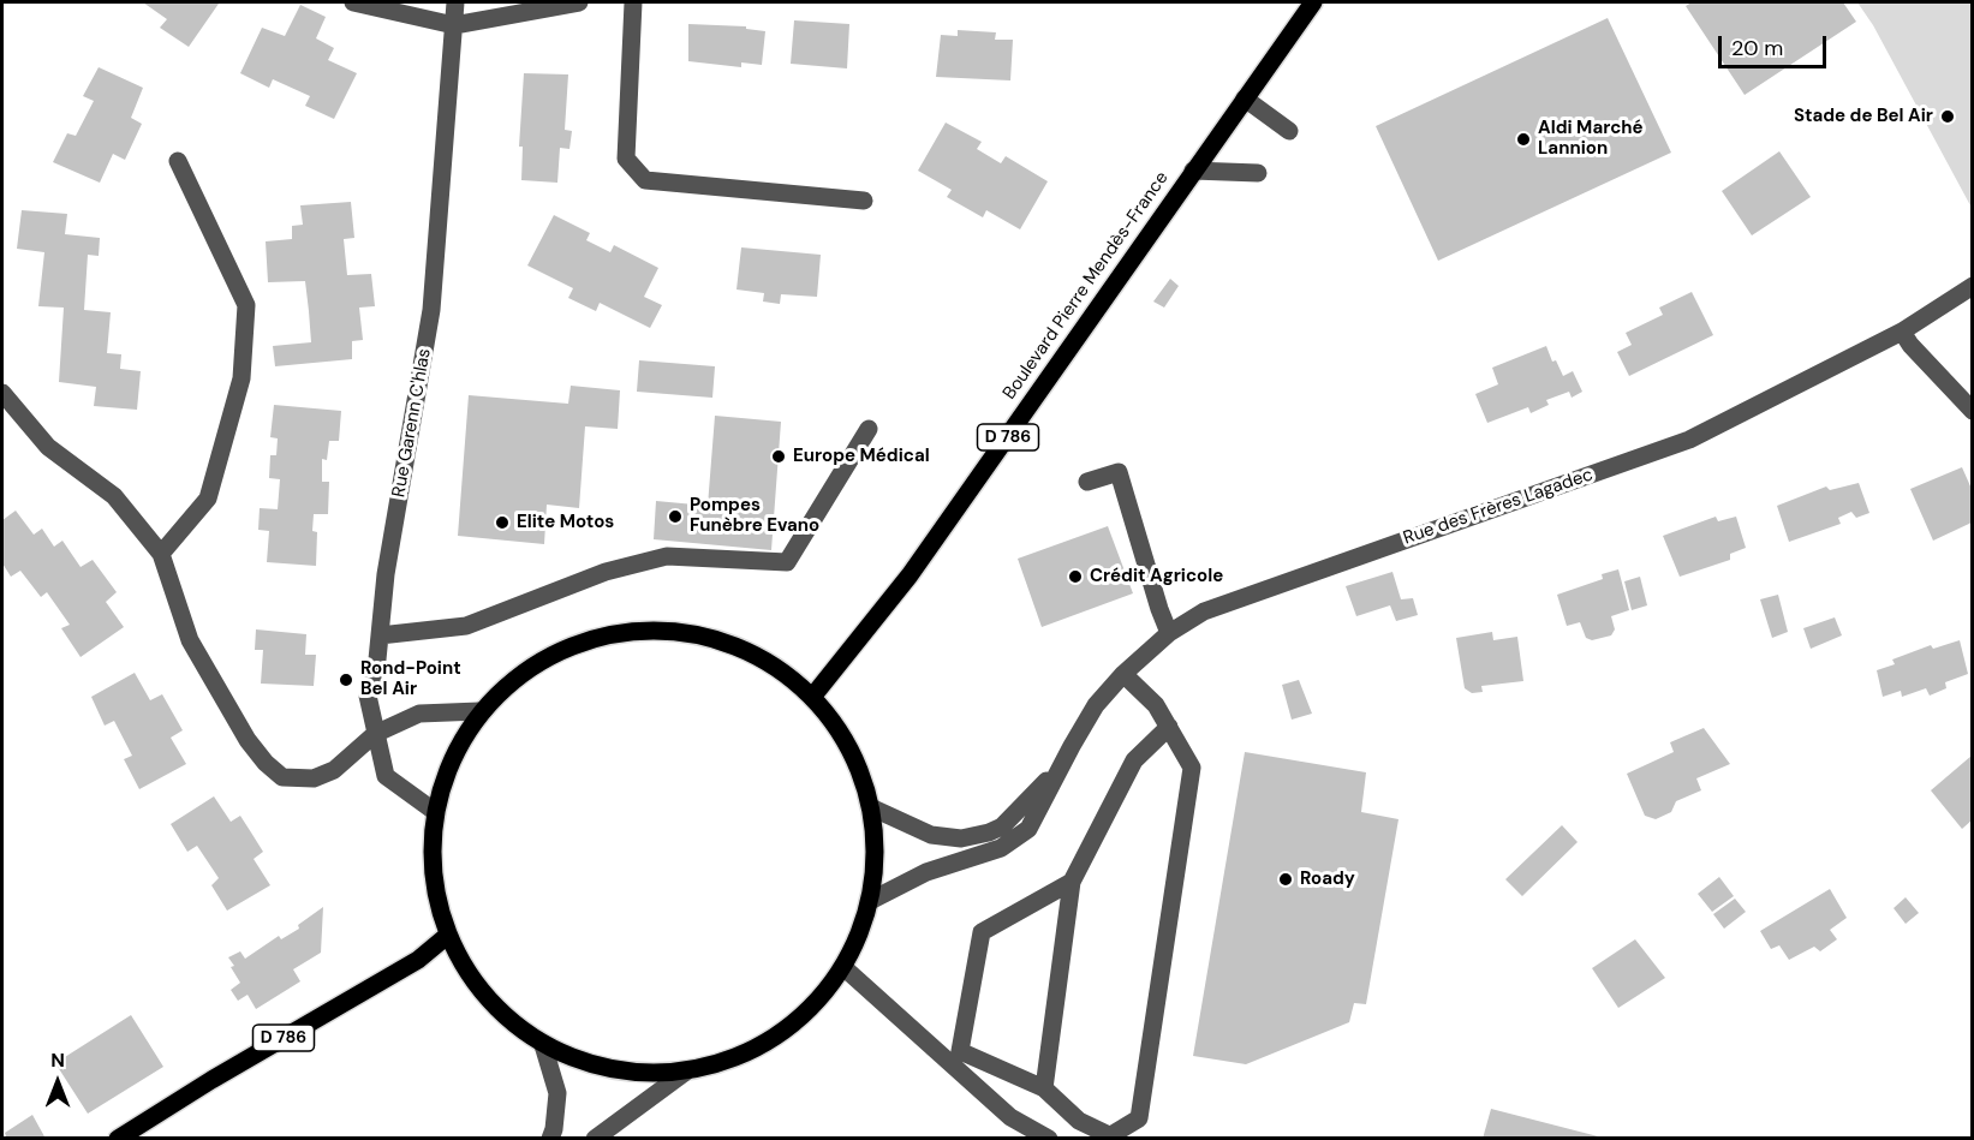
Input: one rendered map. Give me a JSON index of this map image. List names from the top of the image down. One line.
{"streets":{"main road":["Boulevard Pierre Mendès-France","D 786"],"street":["Rue Garenn C'hlas","Rue des Frères Lagadec"]},"places":["Stade de Bel Air","Aldi Marché Lannion","Europe Médical","Pompes Funèbre Evano","Elite Motos","Crédit Agricole","Rond-Point Bel Air","Roady"],"scale_bar":"20 m","north":"top"}
